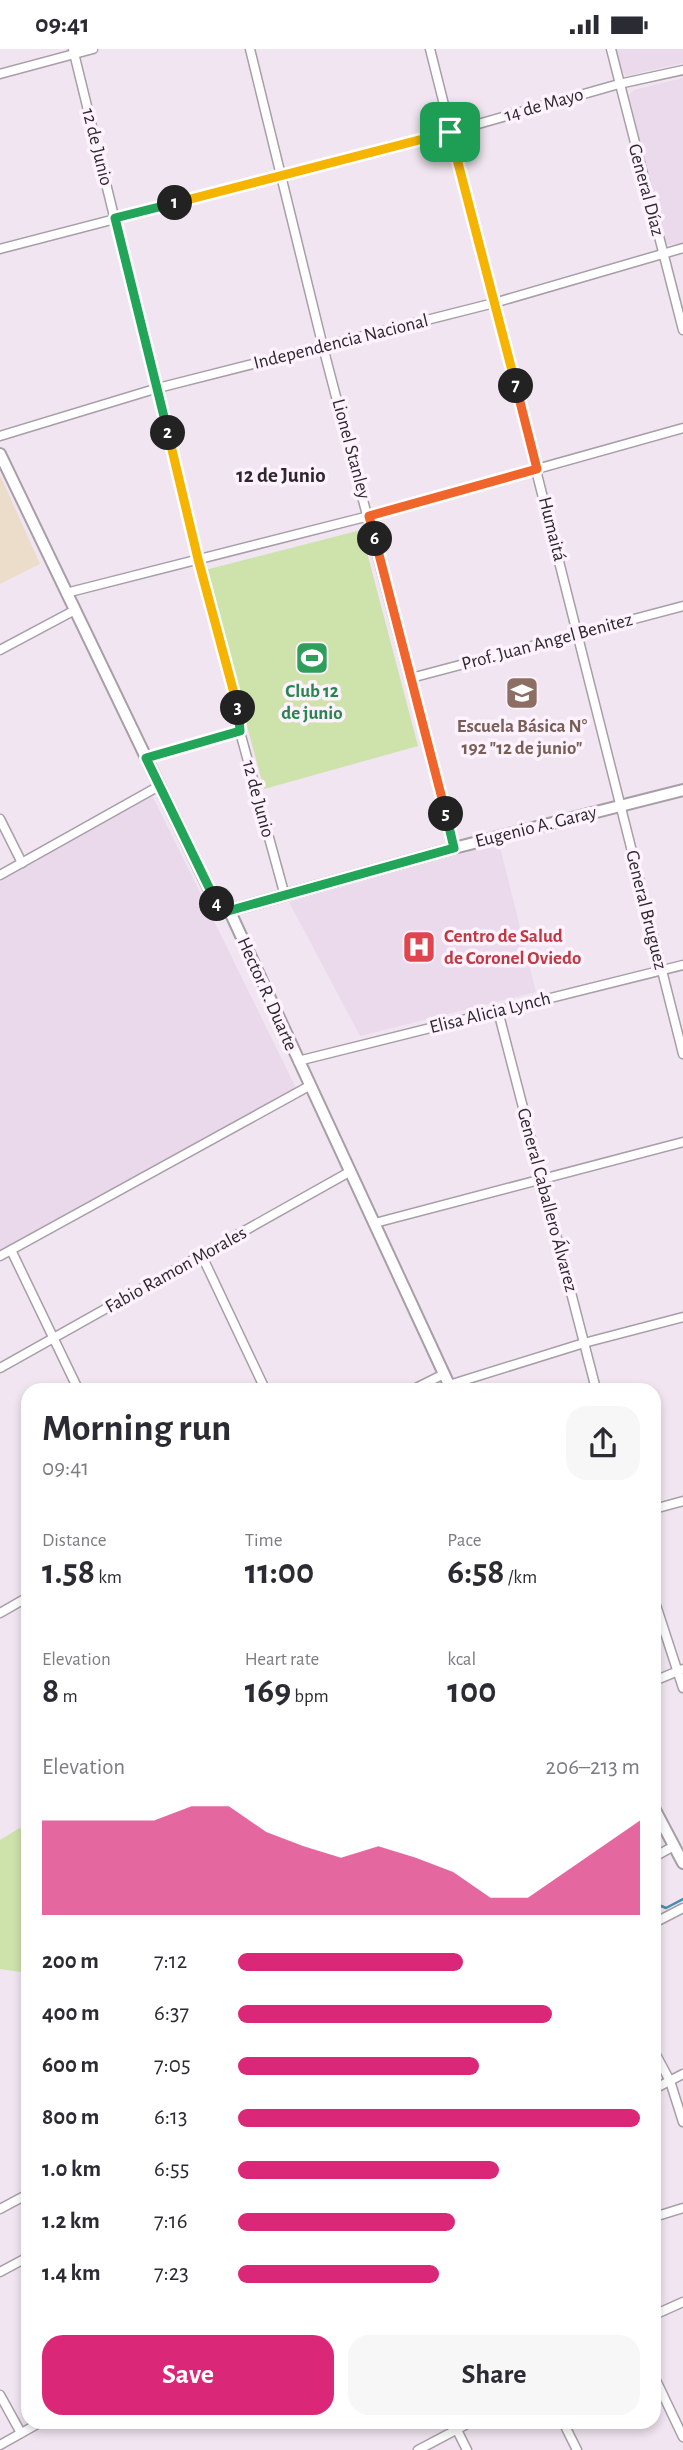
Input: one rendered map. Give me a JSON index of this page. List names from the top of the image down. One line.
{"streets":{"street":["14 de Mayo","12 de Junio","General Díaz","Independencia Nacional","Lionel Stanley","Humaitá","Prof. Juan Angel Benitez","Eugenio A. Garay","General Bruguez","Hector R. Duarte","Elisa Alicia Lynch","General Caballero Álvarez","Fabio Ramon Morales"]},"crossings":[["14 de Mayo","12 de Junio"],["14 de Mayo","General Díaz"],["14 de Mayo","Lionel Stanley"],["14 de Mayo","Humaitá"],["12 de Junio","Independencia Nacional"],["12 de Junio","Eugenio A. Garay"],["General Díaz","Independencia Nacional"],["Independencia Nacional","Lionel Stanley"],["Independencia Nacional","Humaitá"],["Lionel Stanley","Prof. Juan Angel Benitez"],["Lionel Stanley","Eugenio A. Garay"],["Humaitá","Prof. Juan Angel Benitez"],["Humaitá","Eugenio A. Garay"],["Humaitá","General Bruguez"],["Eugenio A. Garay","General Bruguez"],["Eugenio A. Garay","Hector R. Duarte"],["General Bruguez","Elisa Alicia Lynch"],["Hector R. Duarte","Elisa Alicia Lynch"],["Hector R. Duarte","Fabio Ramon Morales"],["Elisa Alicia Lynch","General Caballero Álvarez"]],"districts":["12 de Junio"],"places":{"sports":["Club 12 de junio"],"school or university":["Escuela Básica N° 192 \"12 de junio\""],"hospital":["Centro de Salud de Coronel Oviedo"]},"page":{"status":"09:41","pins":["1","7","2","6","3","5","4"],"heading":["Morning run","09:41"],"stats":[["Distance","1.58 km"],["Time","11:00"],["Pace","6:58 /km"],["Elevation","8 m"],["Heart rate","169 bpm"],["kcal","100"]],"chart":["Elevation","206–213 m"],"list":[{"name":"200 m","note":"7:12"},{"name":"400 m","note":"6:37"},{"name":"600 m","note":"7:05"},{"name":"800 m","note":"6:13"},{"name":"1.0 km","note":"6:55"},{"name":"1.2 km","note":"7:16"},{"name":"1.4 km","note":"7:23"}],"buttons":["Save","Share"]}}
